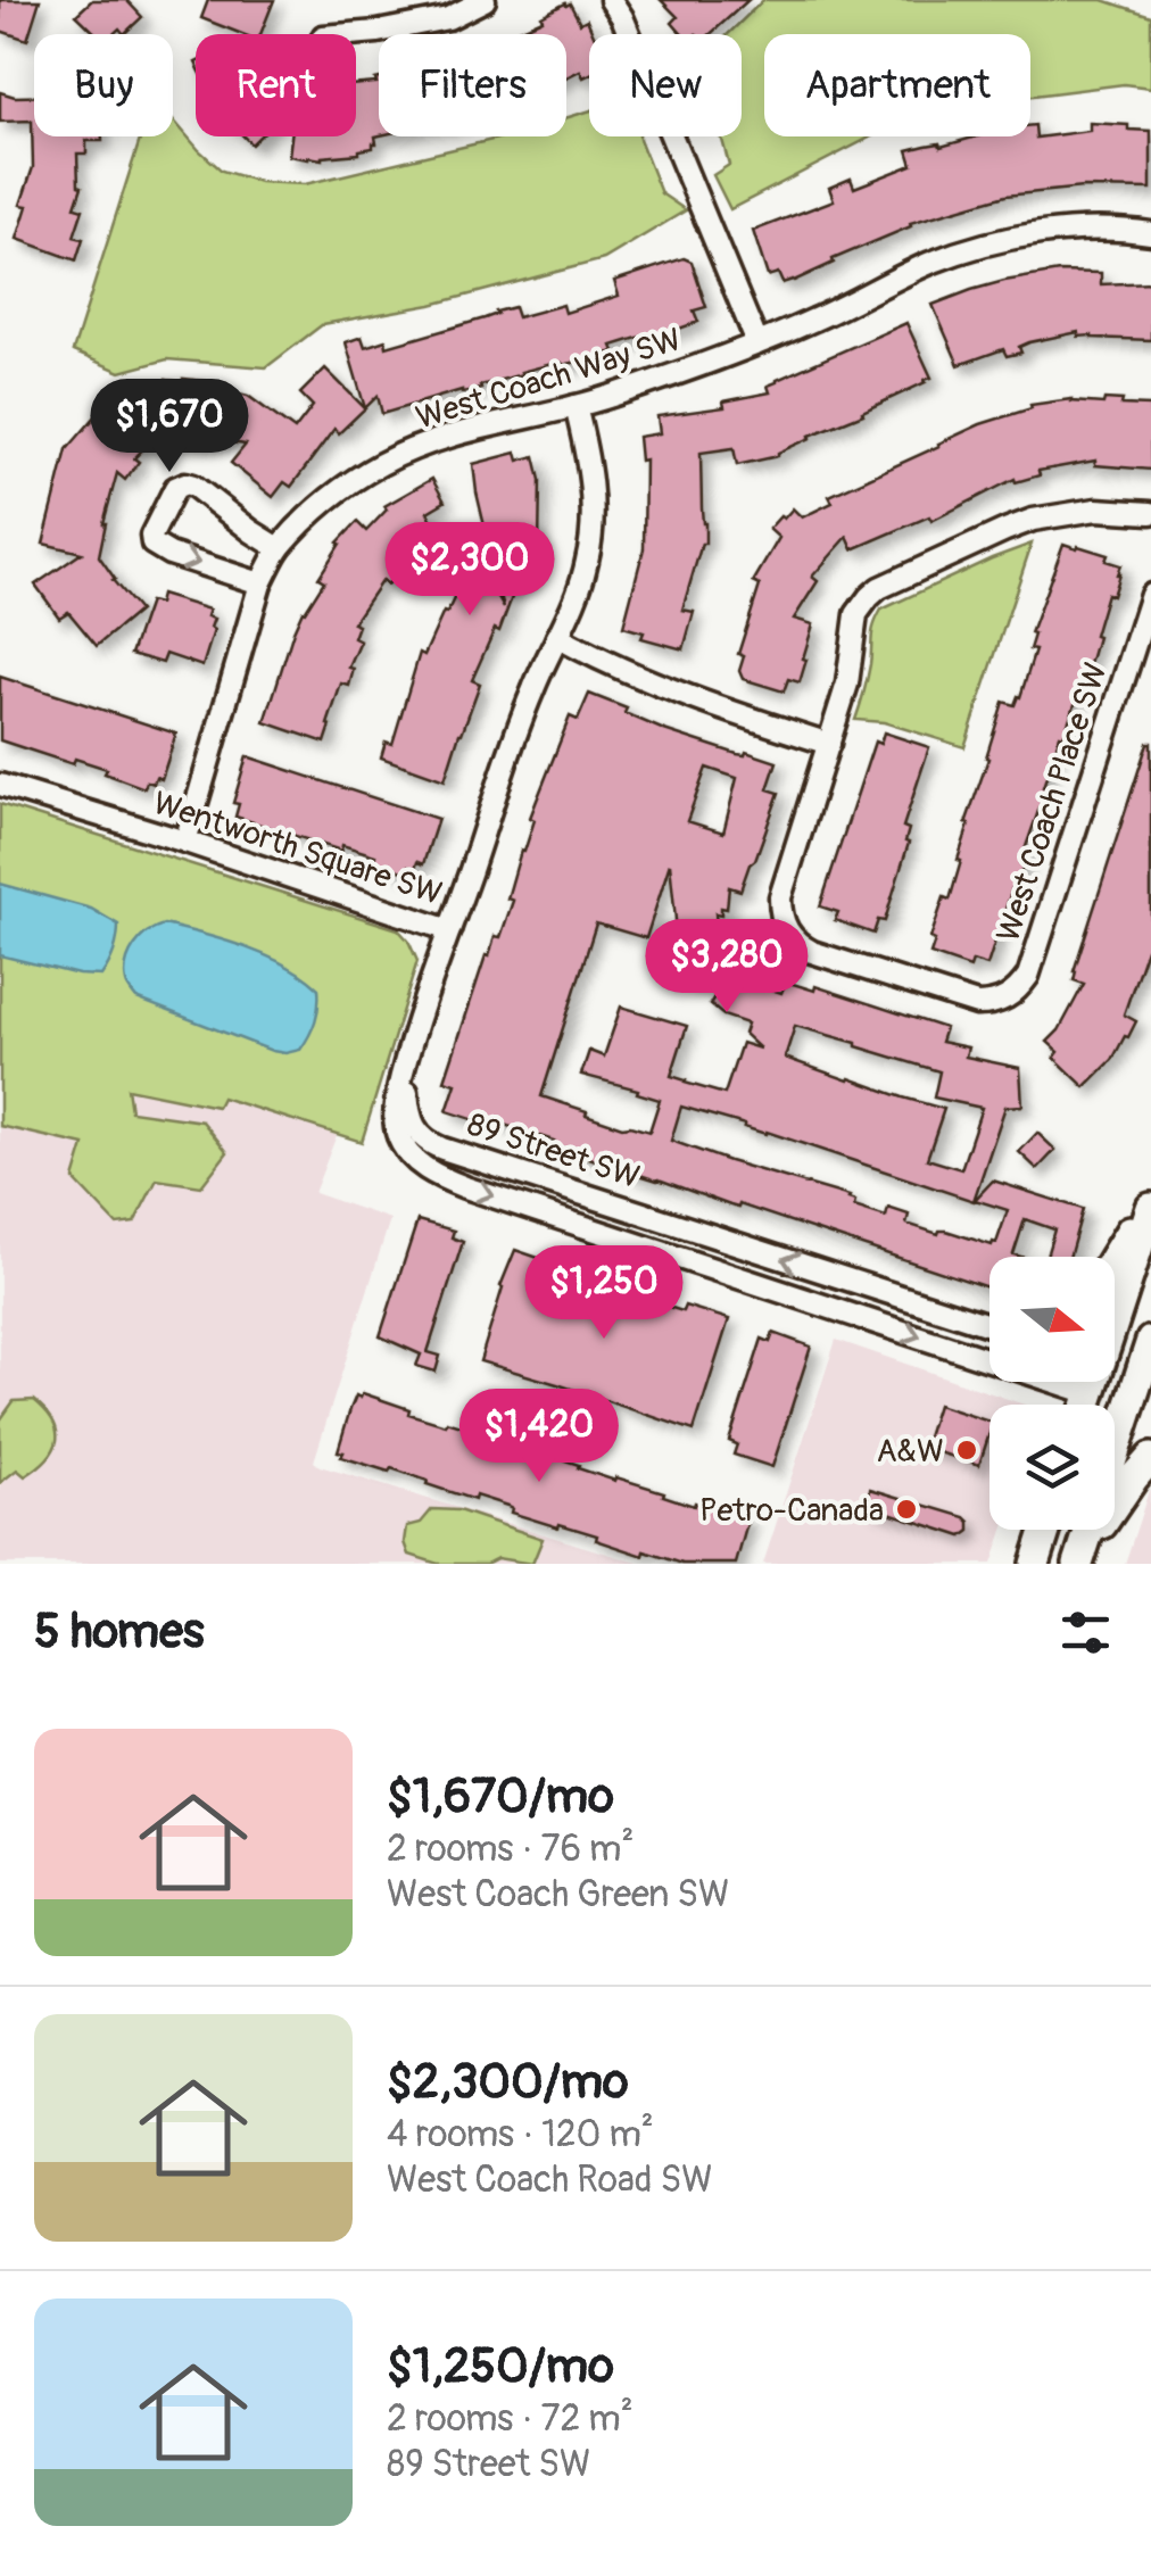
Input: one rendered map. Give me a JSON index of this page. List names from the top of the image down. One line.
{"streets":{"main road":["89 Street SW"],"street":["West Coach Way SW","West Coach Place SW","Wentworth Square SW"]},"crossings":[["West Coach Way SW","Wentworth Square SW"],["Wentworth Square SW","89 Street SW"]],"places":["A&W","Petro-Canada"],"north":"right","page":{"chip":["Buy","Rent","Filters","New","Apartment"],"price":["$1,670","$2,300","$3,280","$1,250","$1,420"],"heading":"5 homes","list":[{"name":"$1,670/mo","note":"2 rooms · 76 m² · West Coach Green SW"},{"name":"$2,300/mo","note":"4 rooms · 120 m² · West Coach Road SW"},{"name":"$1,250/mo","note":"2 rooms · 72 m² · 89 Street SW"}]}}
